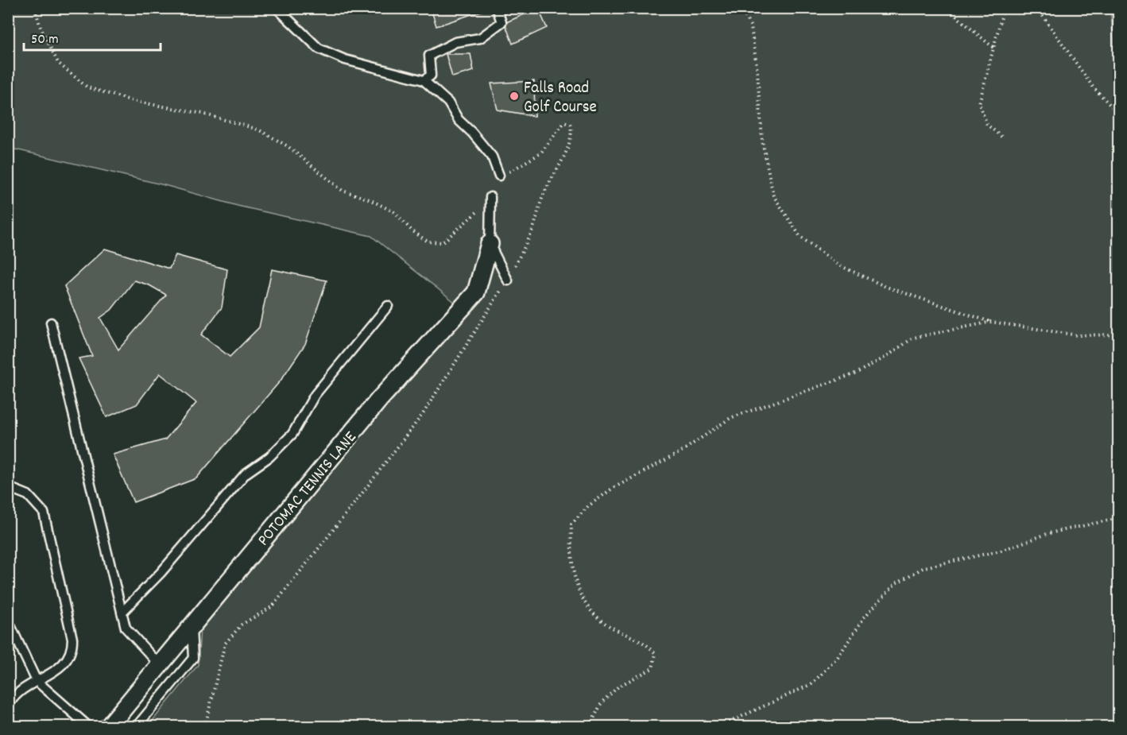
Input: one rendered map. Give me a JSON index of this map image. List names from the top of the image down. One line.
{"streets":{"street":["POTOMAC TENNIS LANE"]},"places":["Falls Road Golf Course"],"scale_bar":"50 m"}
